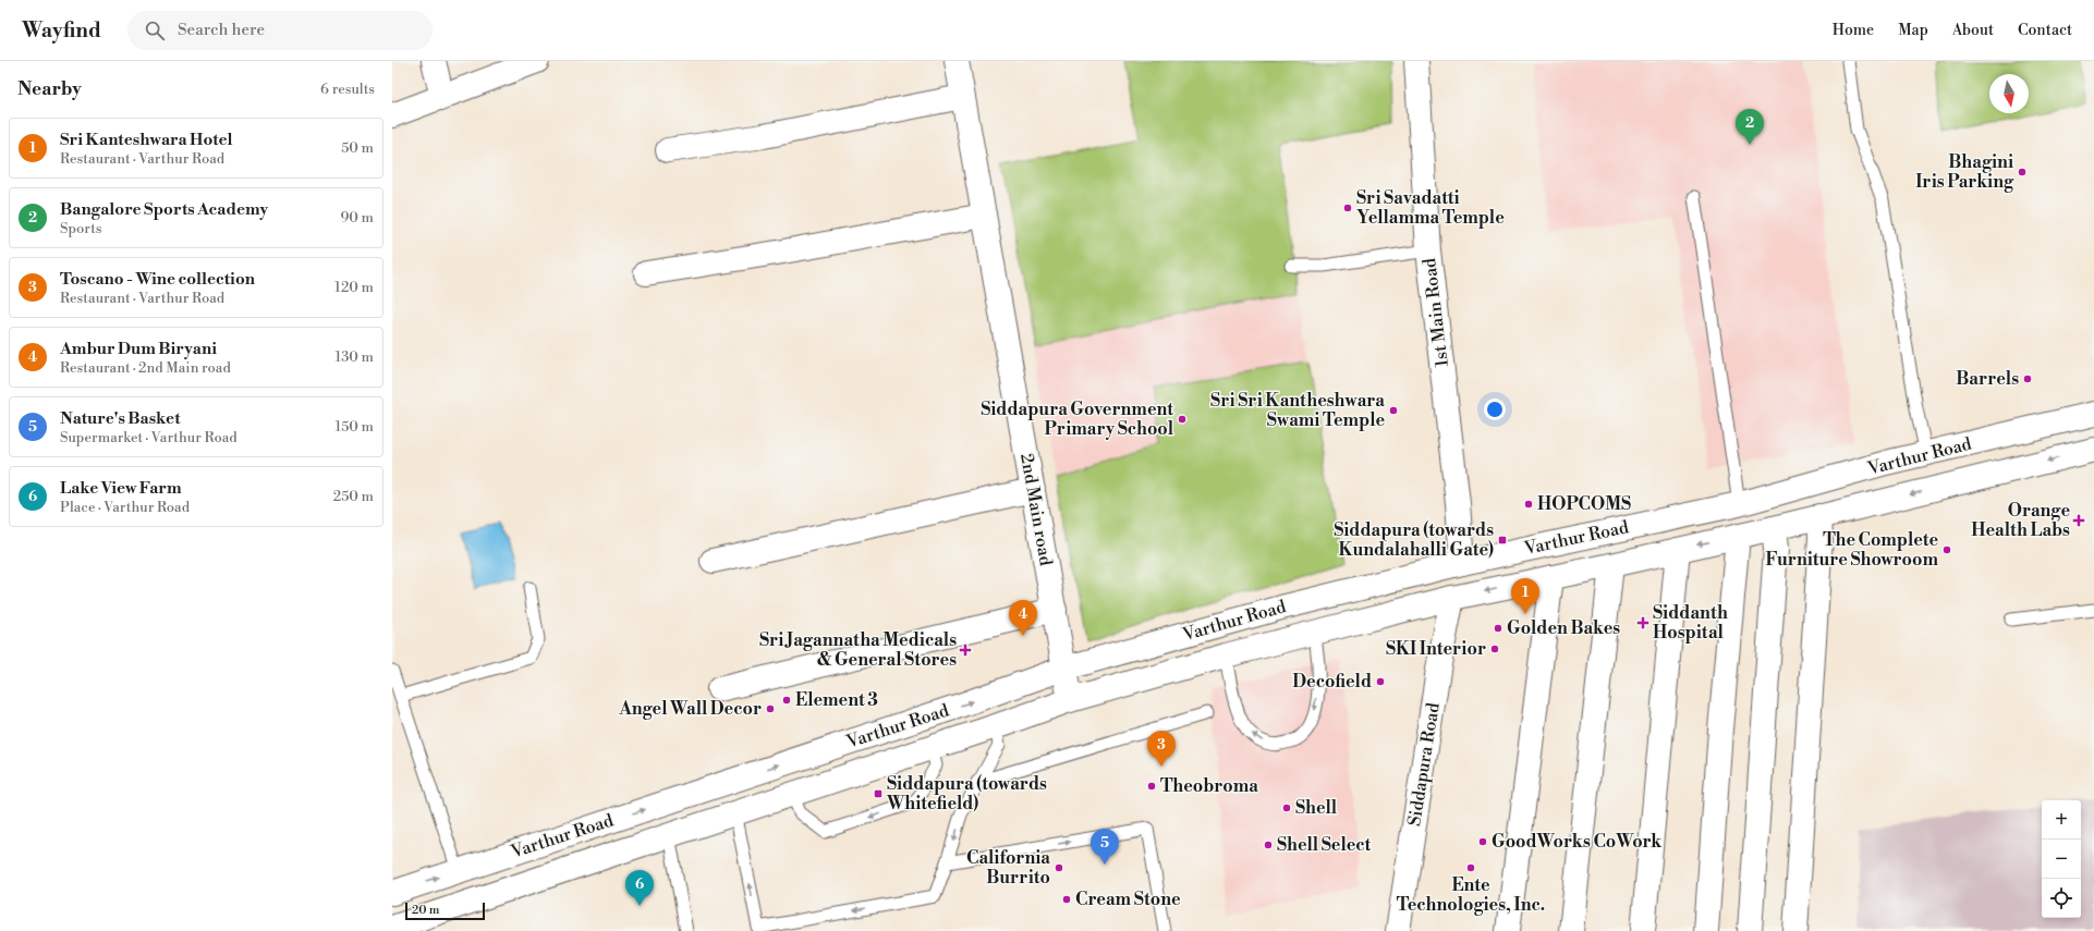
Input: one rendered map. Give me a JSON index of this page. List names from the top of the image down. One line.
{"streets":{"street":["1st Main Road","Varthur Road","2nd Main road","Siddapura Road"]},"crossings":[["1st Main Road","Varthur Road"],["Varthur Road","2nd Main road"],["Varthur Road","Siddapura Road"]],"places":{"other":["Bhagini Iris Parking","Sri Savadatti Yellamma Temple","Barrels","Sri Sri Kantheshwara Swami Temple","Siddapura Government Primary School","HOPCOMS","The Complete Furniture Showroom","Golden Bakes","SKI Interior","Decofield","Element 3","Angel Wall Decor","Theobroma","Shell","GoodWorks CoWork","Shell Select","California Burrito","Ente Technologies, Inc.","Cream Stone"],"health":["Orange Health Labs","Siddanth Hospital","Sri Jagannatha Medicals & General Stores"],"transit":["Siddapura (towards Kundalahalli Gate)","Siddapura (towards Whitefield)"]},"scale_bar":"20 m","north":"bottom","page":{"header":"Wayfind","search":"Search here","nav":["Home","Map","About","Contact"],"heading":["Nearby","6 results"],"pins":["2","1","4","3","5","6"],"list":[{"mark":"1","name":"Sri Kanteshwara Hotel","note":"Restaurant · Varthur Road","value":"50 m"},{"mark":"2","name":"Bangalore Sports Academy","note":"Sports","value":"90 m"},{"mark":"3","name":"Toscano - Wine collection","note":"Restaurant · Varthur Road","value":"120 m"},{"mark":"4","name":"Ambur Dum Biryani","note":"Restaurant · 2nd Main road","value":"130 m"},{"mark":"5","name":"Nature's Basket","note":"Supermarket · Varthur Road","value":"150 m"},{"mark":"6","name":"Lake View Farm","note":"Place · Varthur Road","value":"250 m"}],"map_buttons":["+","−"],"scale":"20 m"}}
